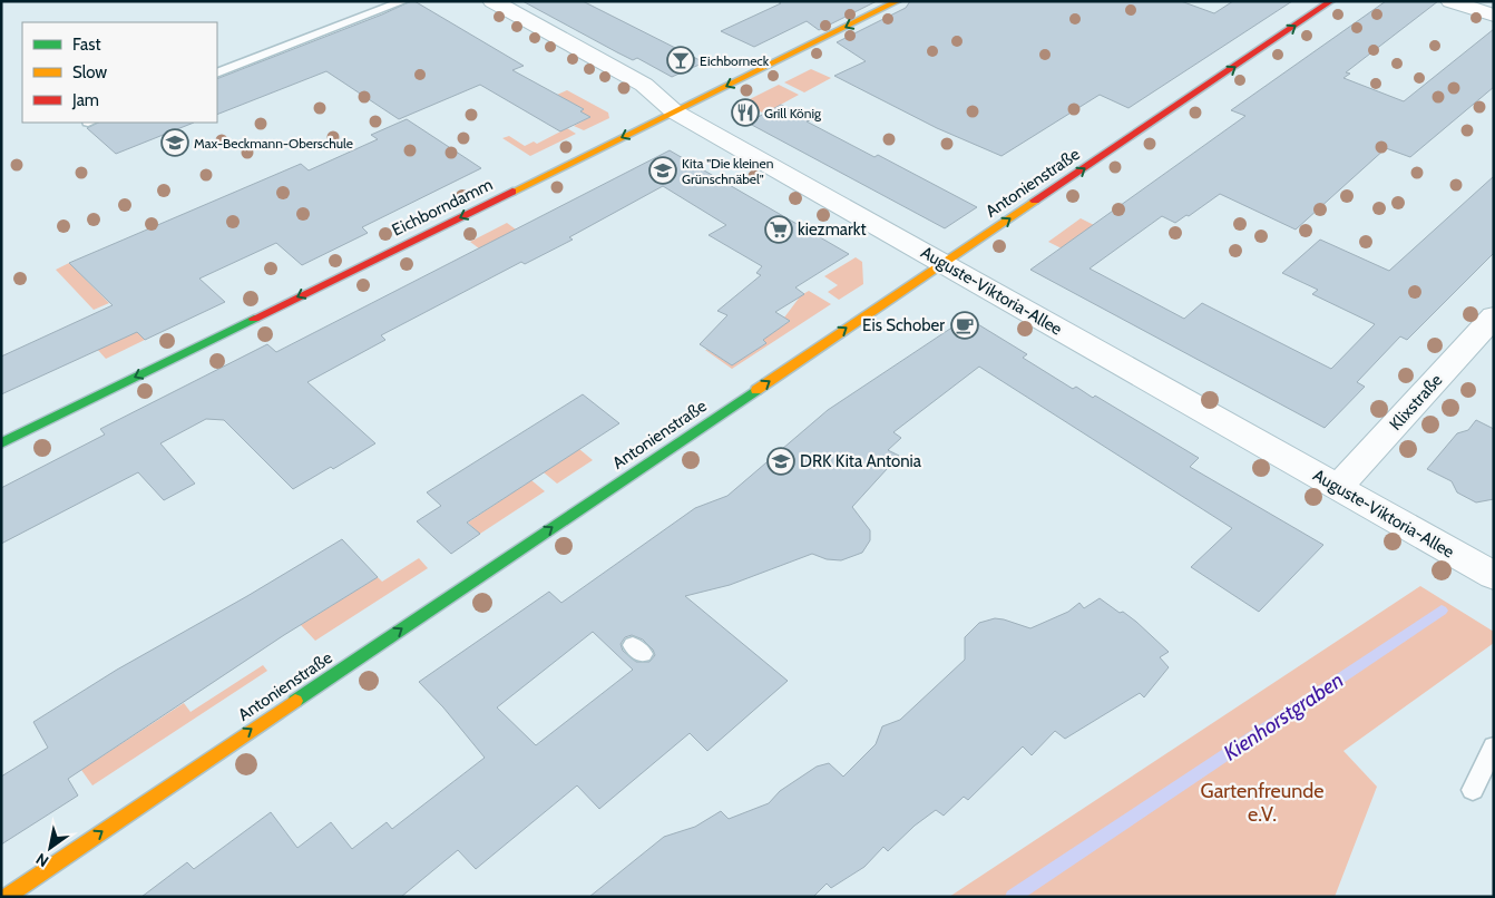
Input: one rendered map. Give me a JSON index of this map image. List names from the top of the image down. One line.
{"streets":{"main road":["Antonienstraße","Eichborndamm"],"street":["Auguste-Viktoria-Allee","Klixstraße"]},"crossings":[["Antonienstraße","Auguste-Viktoria-Allee"],["Eichborndamm","Auguste-Viktoria-Allee"],["Auguste-Viktoria-Allee","Klixstraße"]],"one_way":["Antonienstraße","Eichborndamm"],"water":["Kienhorstgraben"],"parks":["Gartenfreunde e.V."],"places":{"bar":["Eichborneck"],"restaurant":["Grill König"],"school or university":["Max-Beckmann-Oberschule","Kita \"Die kleinen Grünschnäbel\"","DRK Kita Antonia"],"supermarket":["kiezmarkt"],"cafe":["Eis Schober"]},"legend":["Fast","Slow","Jam"],"north":"bottom left"}
